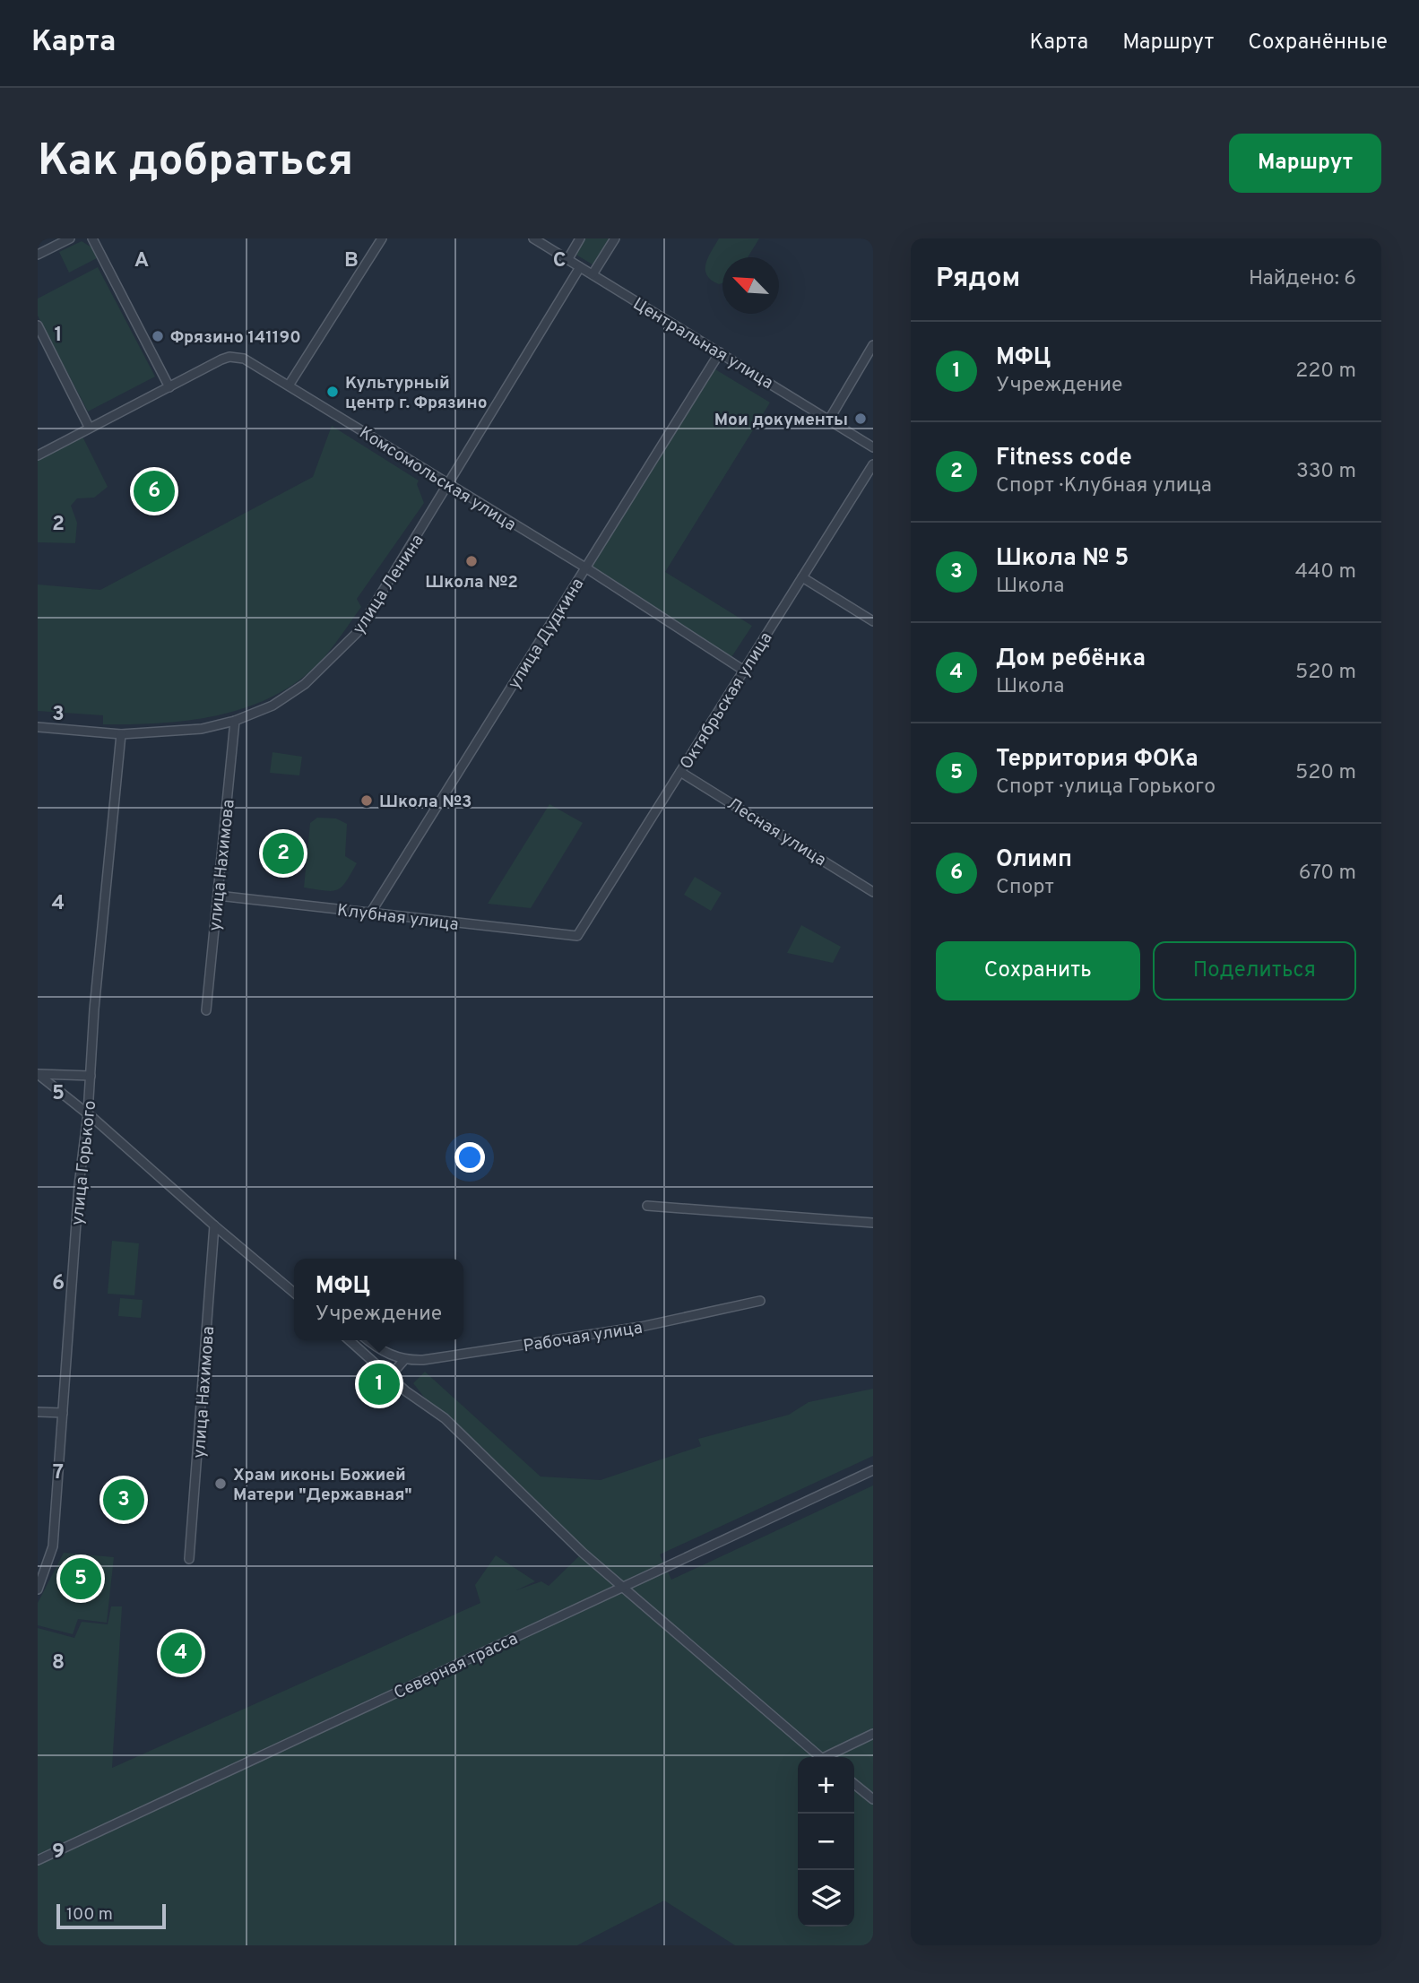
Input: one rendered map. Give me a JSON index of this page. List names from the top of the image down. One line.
{"streets":{"street":["Центральная улица","Комсомольская улица","улица Ленина","улица Дудкина","Октябрьская улица","Лесная улица","улица Нахимова","Клубная улица","улица Горького","Рабочая улица","Северная трасса"]},"crossings":[["Центральная улица","улица Ленина"],["Центральная улица","улица Дудкина"],["Комсомольская улица","улица Ленина"],["Комсомольская улица","улица Дудкина"],["Комсомольская улица","Октябрьская улица"],["улица Ленина","улица Нахимова"],["улица Ленина","улица Горького"],["улица Дудкина","Клубная улица"],["Октябрьская улица","Лесная улица"],["Октябрьская улица","Клубная улица"],["улица Нахимова","Клубная улица"]],"places":["Фрязино 141190","Культурный центр г. Фрязино","Мои документы","Школа №2","Школа №3","Храм иконы Божией Матери \"Державная\""],"scale_bar":"100 m","north":"top left","page":{"header":"Карта","nav":["Карта","Маршрут","Сохранённые"],"buttons":["Маршрут",["Сохранить","Поделиться"]],"title":"Как добраться","heading":["Рядом","Найдено: 6"],"list":[{"mark":"1","name":"МФЦ","note":"Учреждение","value":"220 m"},{"mark":"2","name":"Fitness code","note":"Спорт · Клубная улица","value":"330 m"},{"mark":"3","name":"Школа № 5","note":"Школа","value":"440 m"},{"mark":"4","name":"Дом ребёнка","note":"Школа","value":"520 m"},{"mark":"5","name":"Территория ФОКа","note":"Спорт · улица Горького","value":"520 m"},{"mark":"6","name":"Олимп","note":"Спорт","value":"670 m"}],"pins":["6","2","1","3","5","4"],"popup":["МФЦ","Учреждение"],"map_buttons":["+","−"],"scale":"100 m"},"grid":{"columns":["A","B","C"],"rows":["1","2","3","4","5","6","7","8","9"]}}
